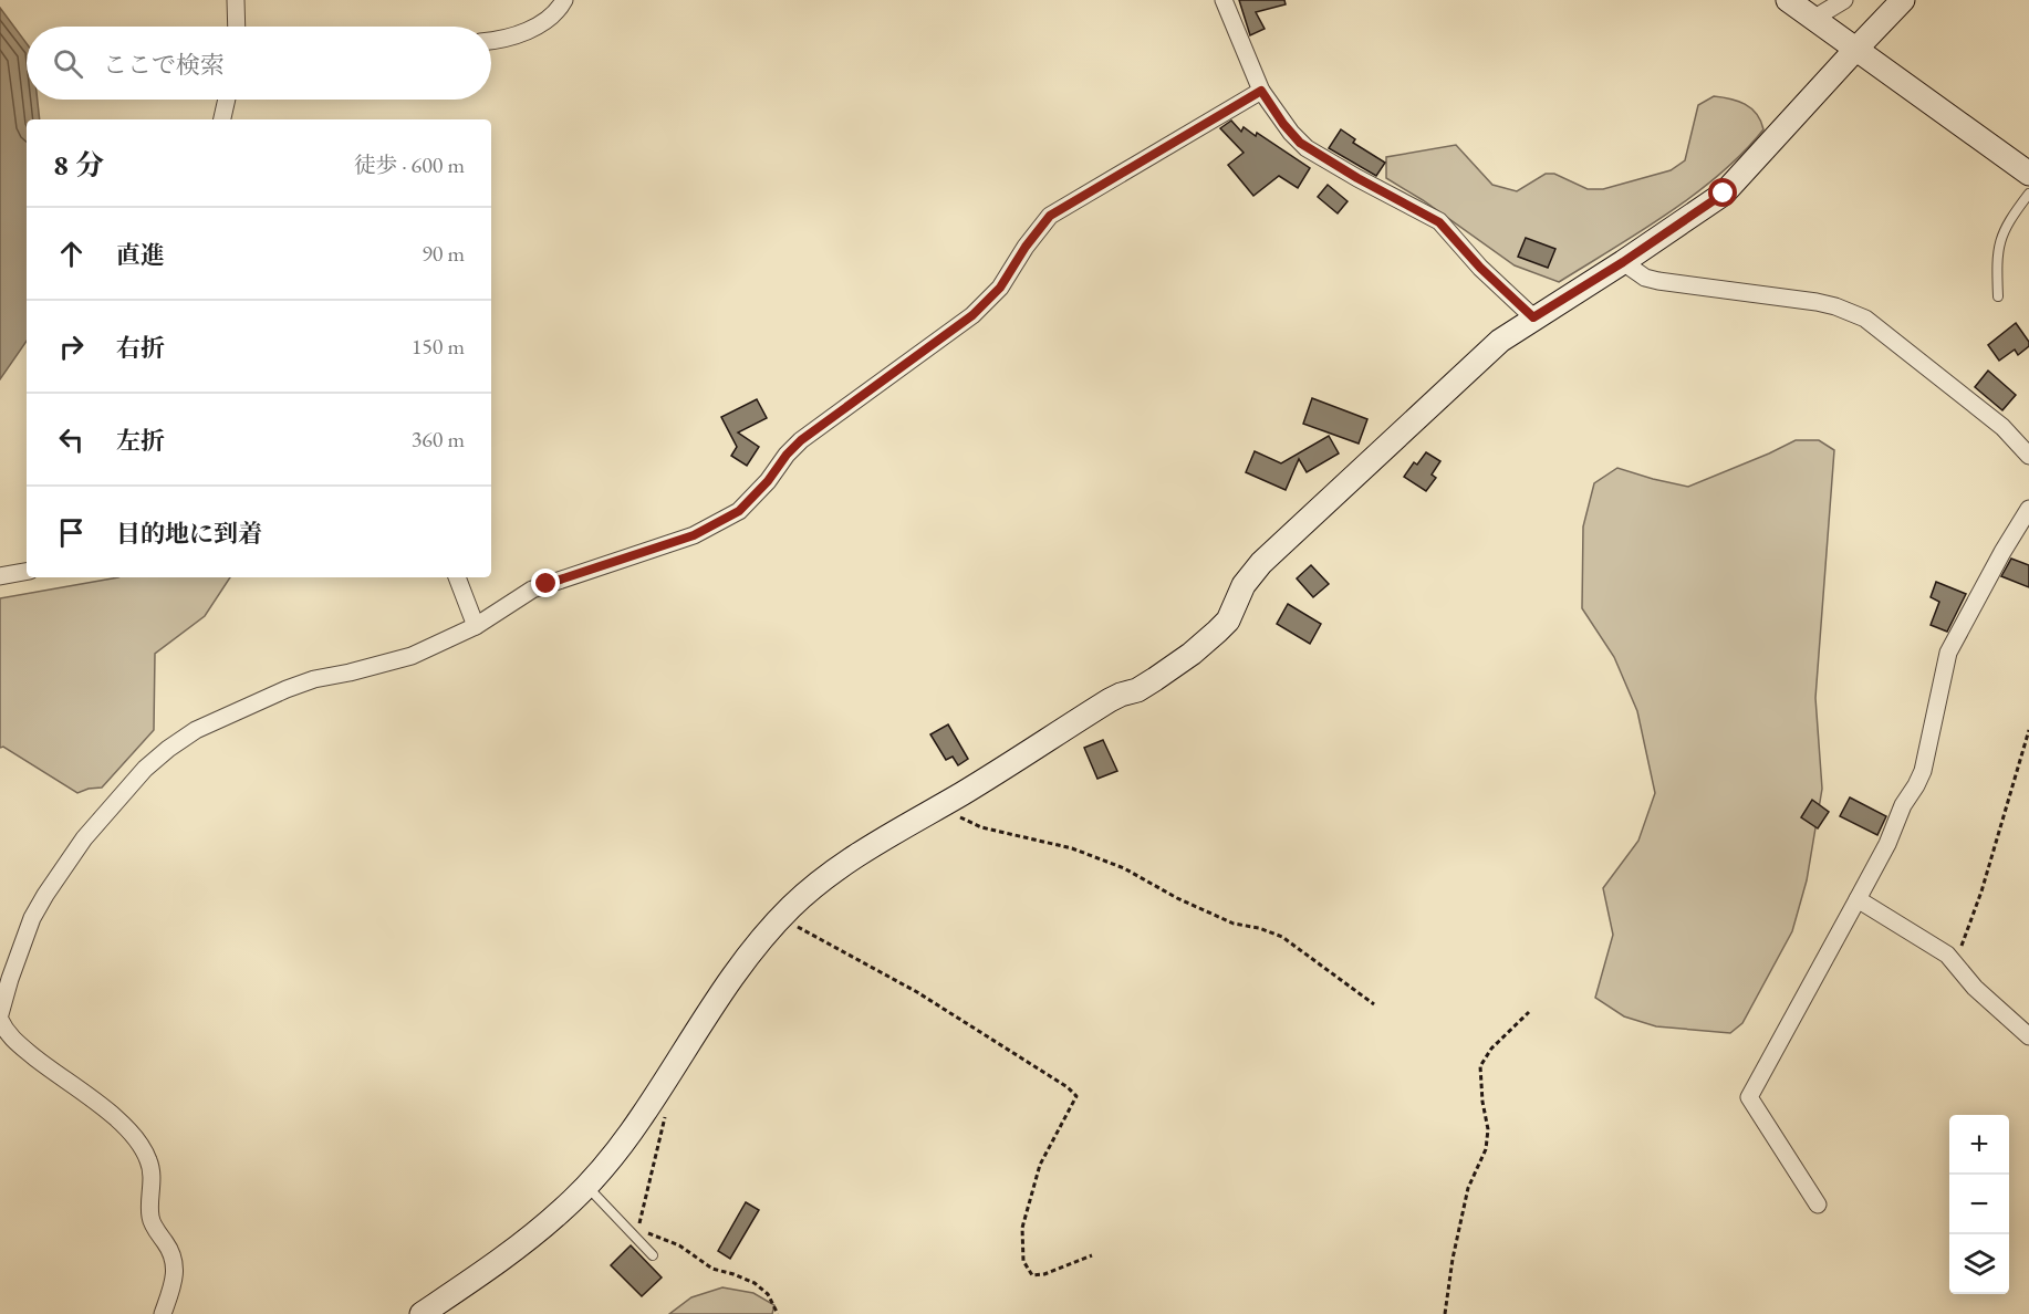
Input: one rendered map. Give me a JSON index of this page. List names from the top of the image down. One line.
{"page":{"search":"ここで検索","heading":["8 分","徒歩 · 600 m"],"list":[["直進","90 m"],["右折","150 m"],["左折","360 m"],"目的地に到着"],"map_buttons":["+","−"]}}
